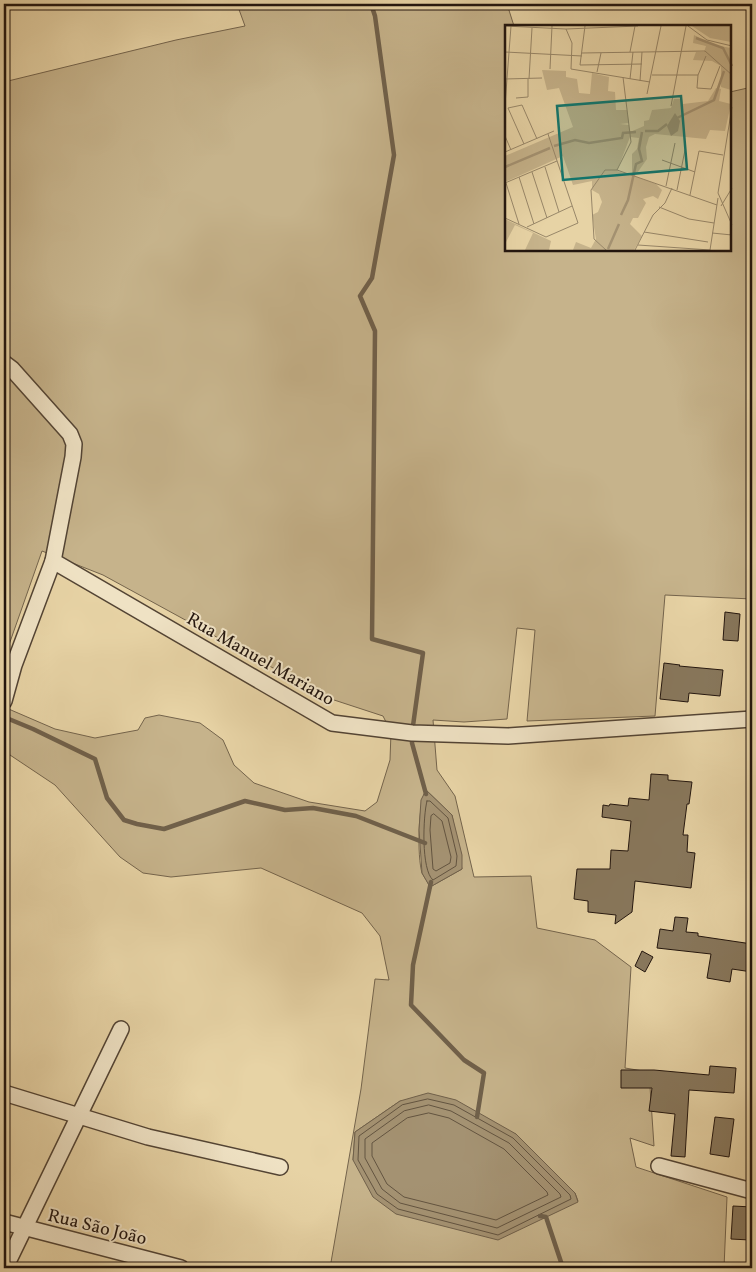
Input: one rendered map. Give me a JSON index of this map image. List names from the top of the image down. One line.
{"streets":{"street":["Rua Manuel Mariano","Rua São João"]}}
